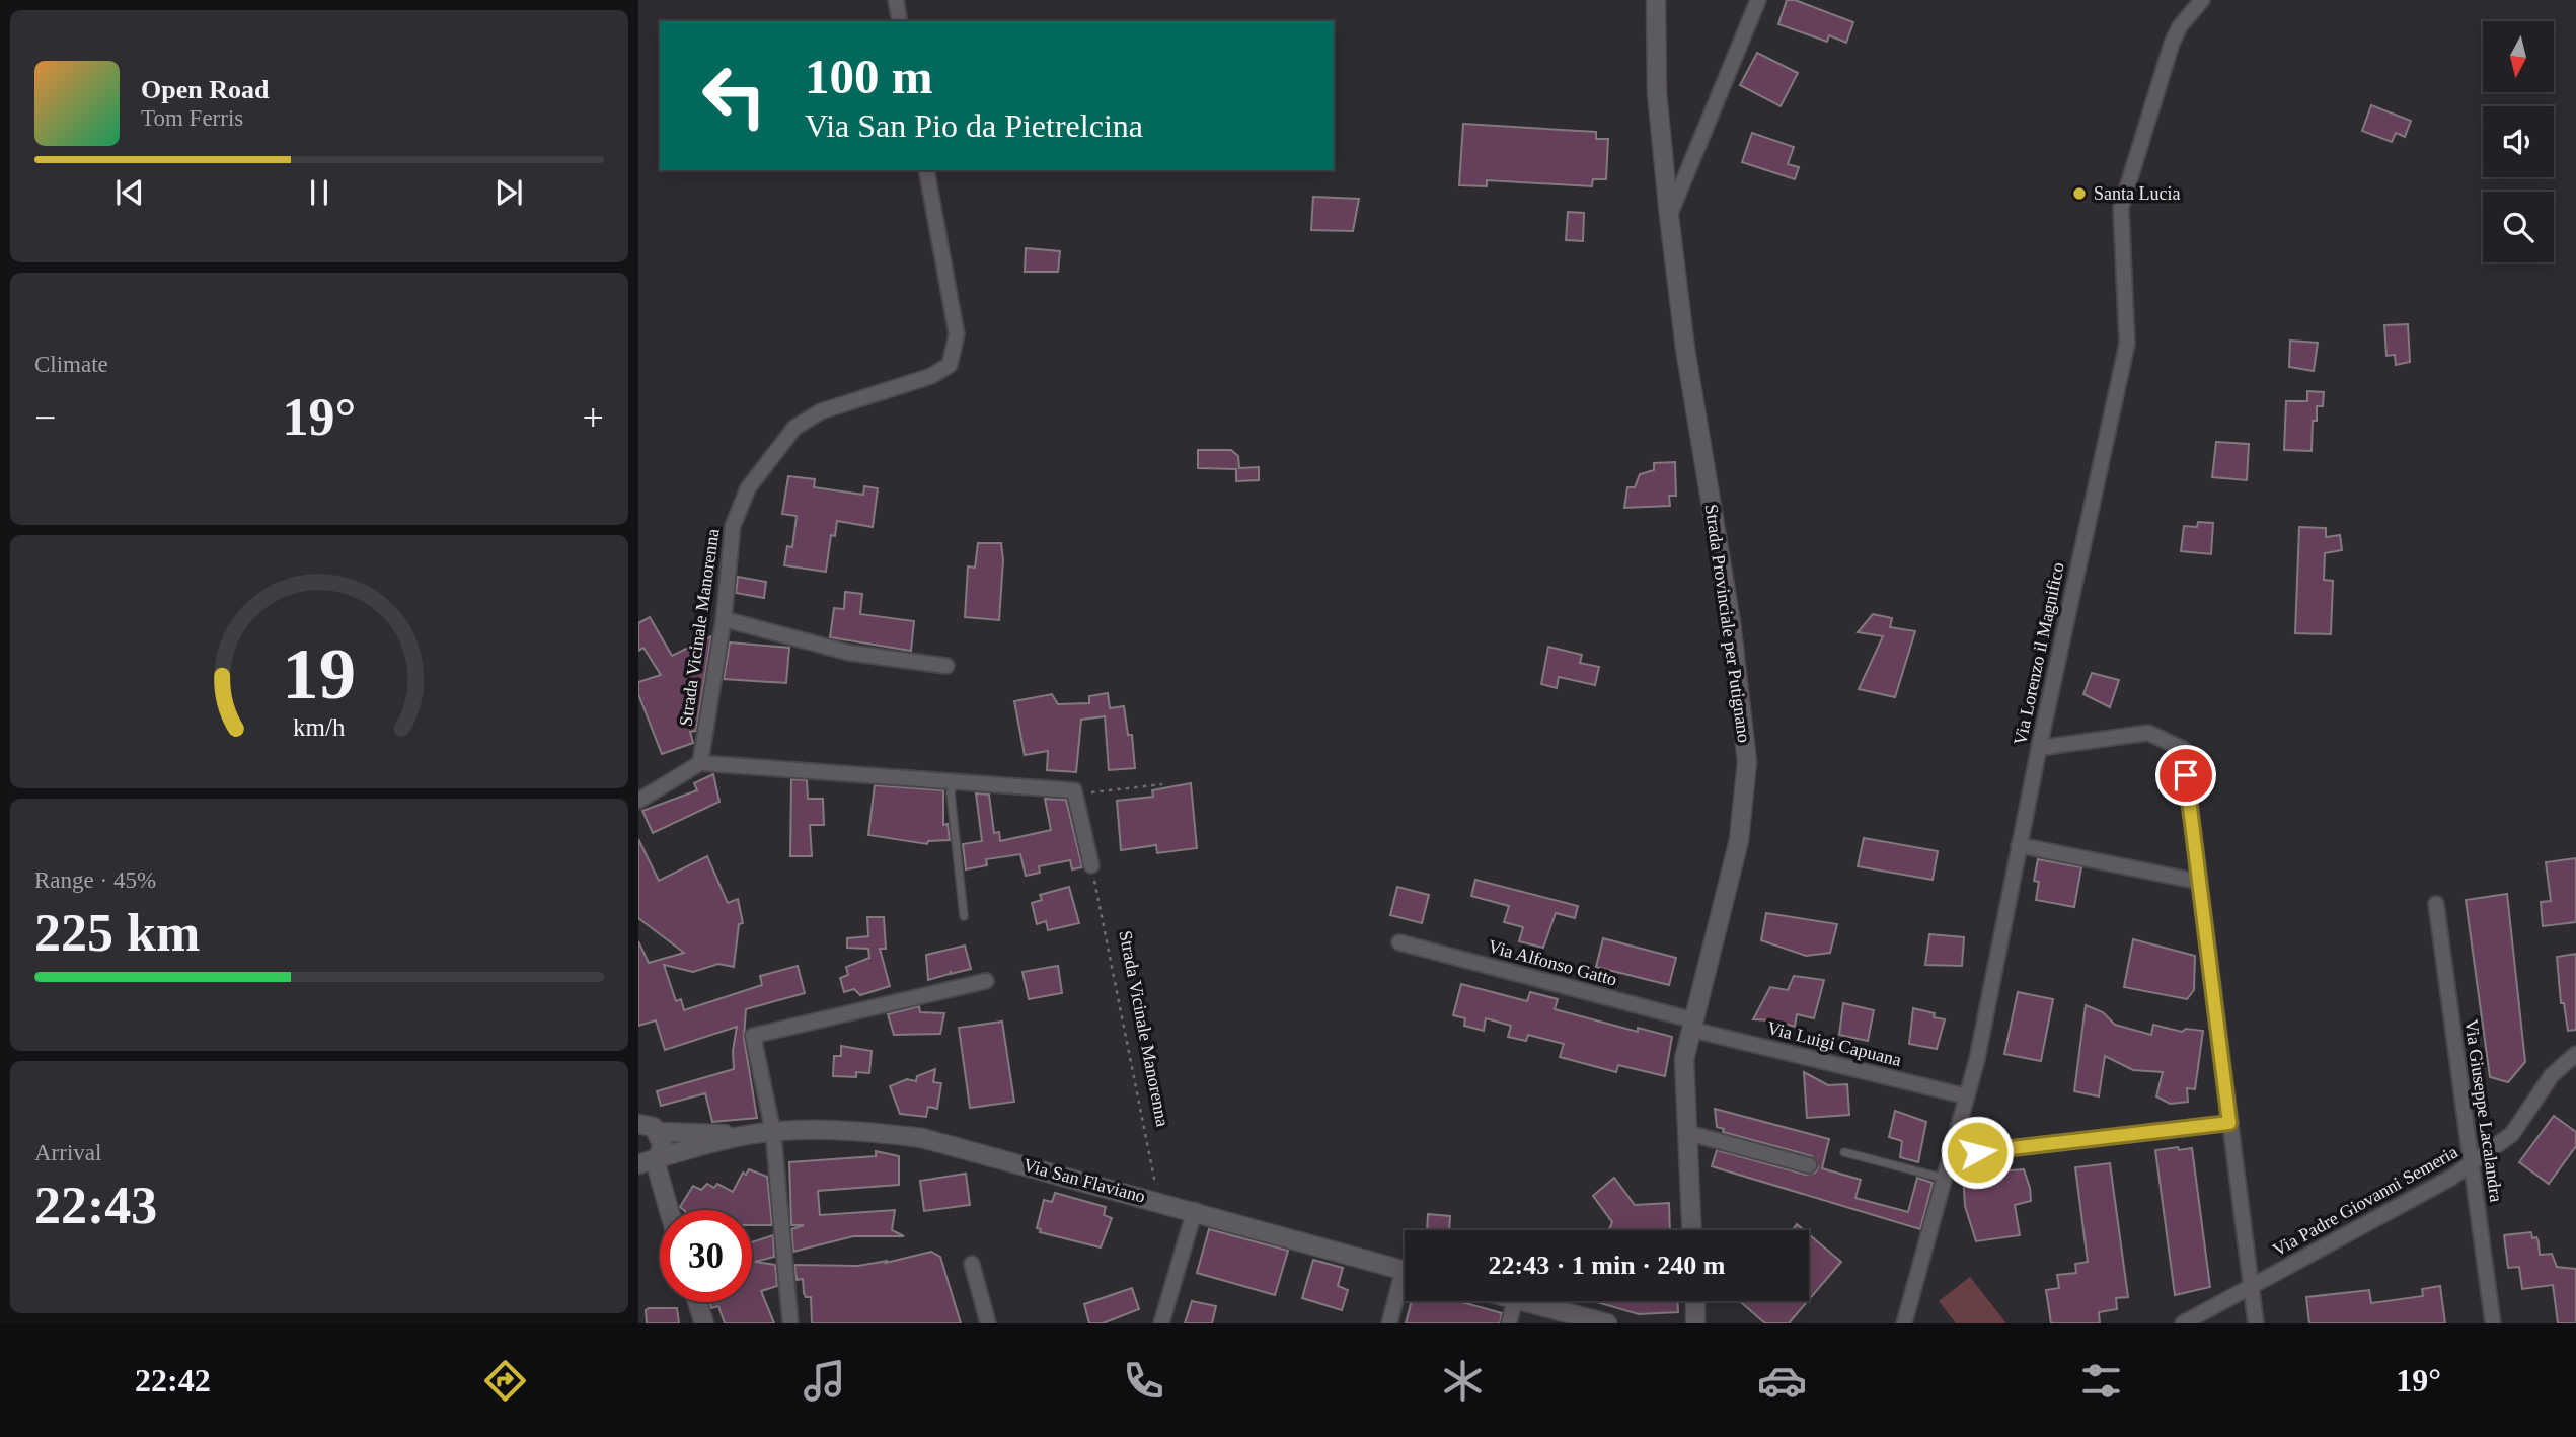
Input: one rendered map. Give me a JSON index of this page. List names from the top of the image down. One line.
{"streets":{"street":["Strada Provinciale per Putignano","Strada Vicinale Manorenna","Via Lorenzo il Magnifico","Via Alfonso Gatto","Via Luigi Capuana","Via Giuseppe Lacalandra","Via San Flaviano","Via Padre Giovanni Semeria"]},"crossings":[["Strada Provinciale per Putignano","Via Alfonso Gatto"],["Strada Provinciale per Putignano","Via Luigi Capuana"],["Strada Vicinale Manorenna","Via San Flaviano"],["Via Lorenzo il Magnifico","Via Luigi Capuana"],["Via Alfonso Gatto","Via Luigi Capuana"],["Via Giuseppe Lacalandra","Via Padre Giovanni Semeria"]],"places":["Santa Lucia"],"north":"bottom","page":{"turn":["100 m","Via San Pio da Pietrelcina"],"song":["Open Road","Tom Ferris"],"tile":["Climate",["Range · 45%","225 km"],["Arrival","22:43"]],"heat":["−","19°","+"],"limit":"30","trip":"22:43 · 1 min · 240 m","tabs":["22:42","19°"],"gauge":["19","km/h"]}}
